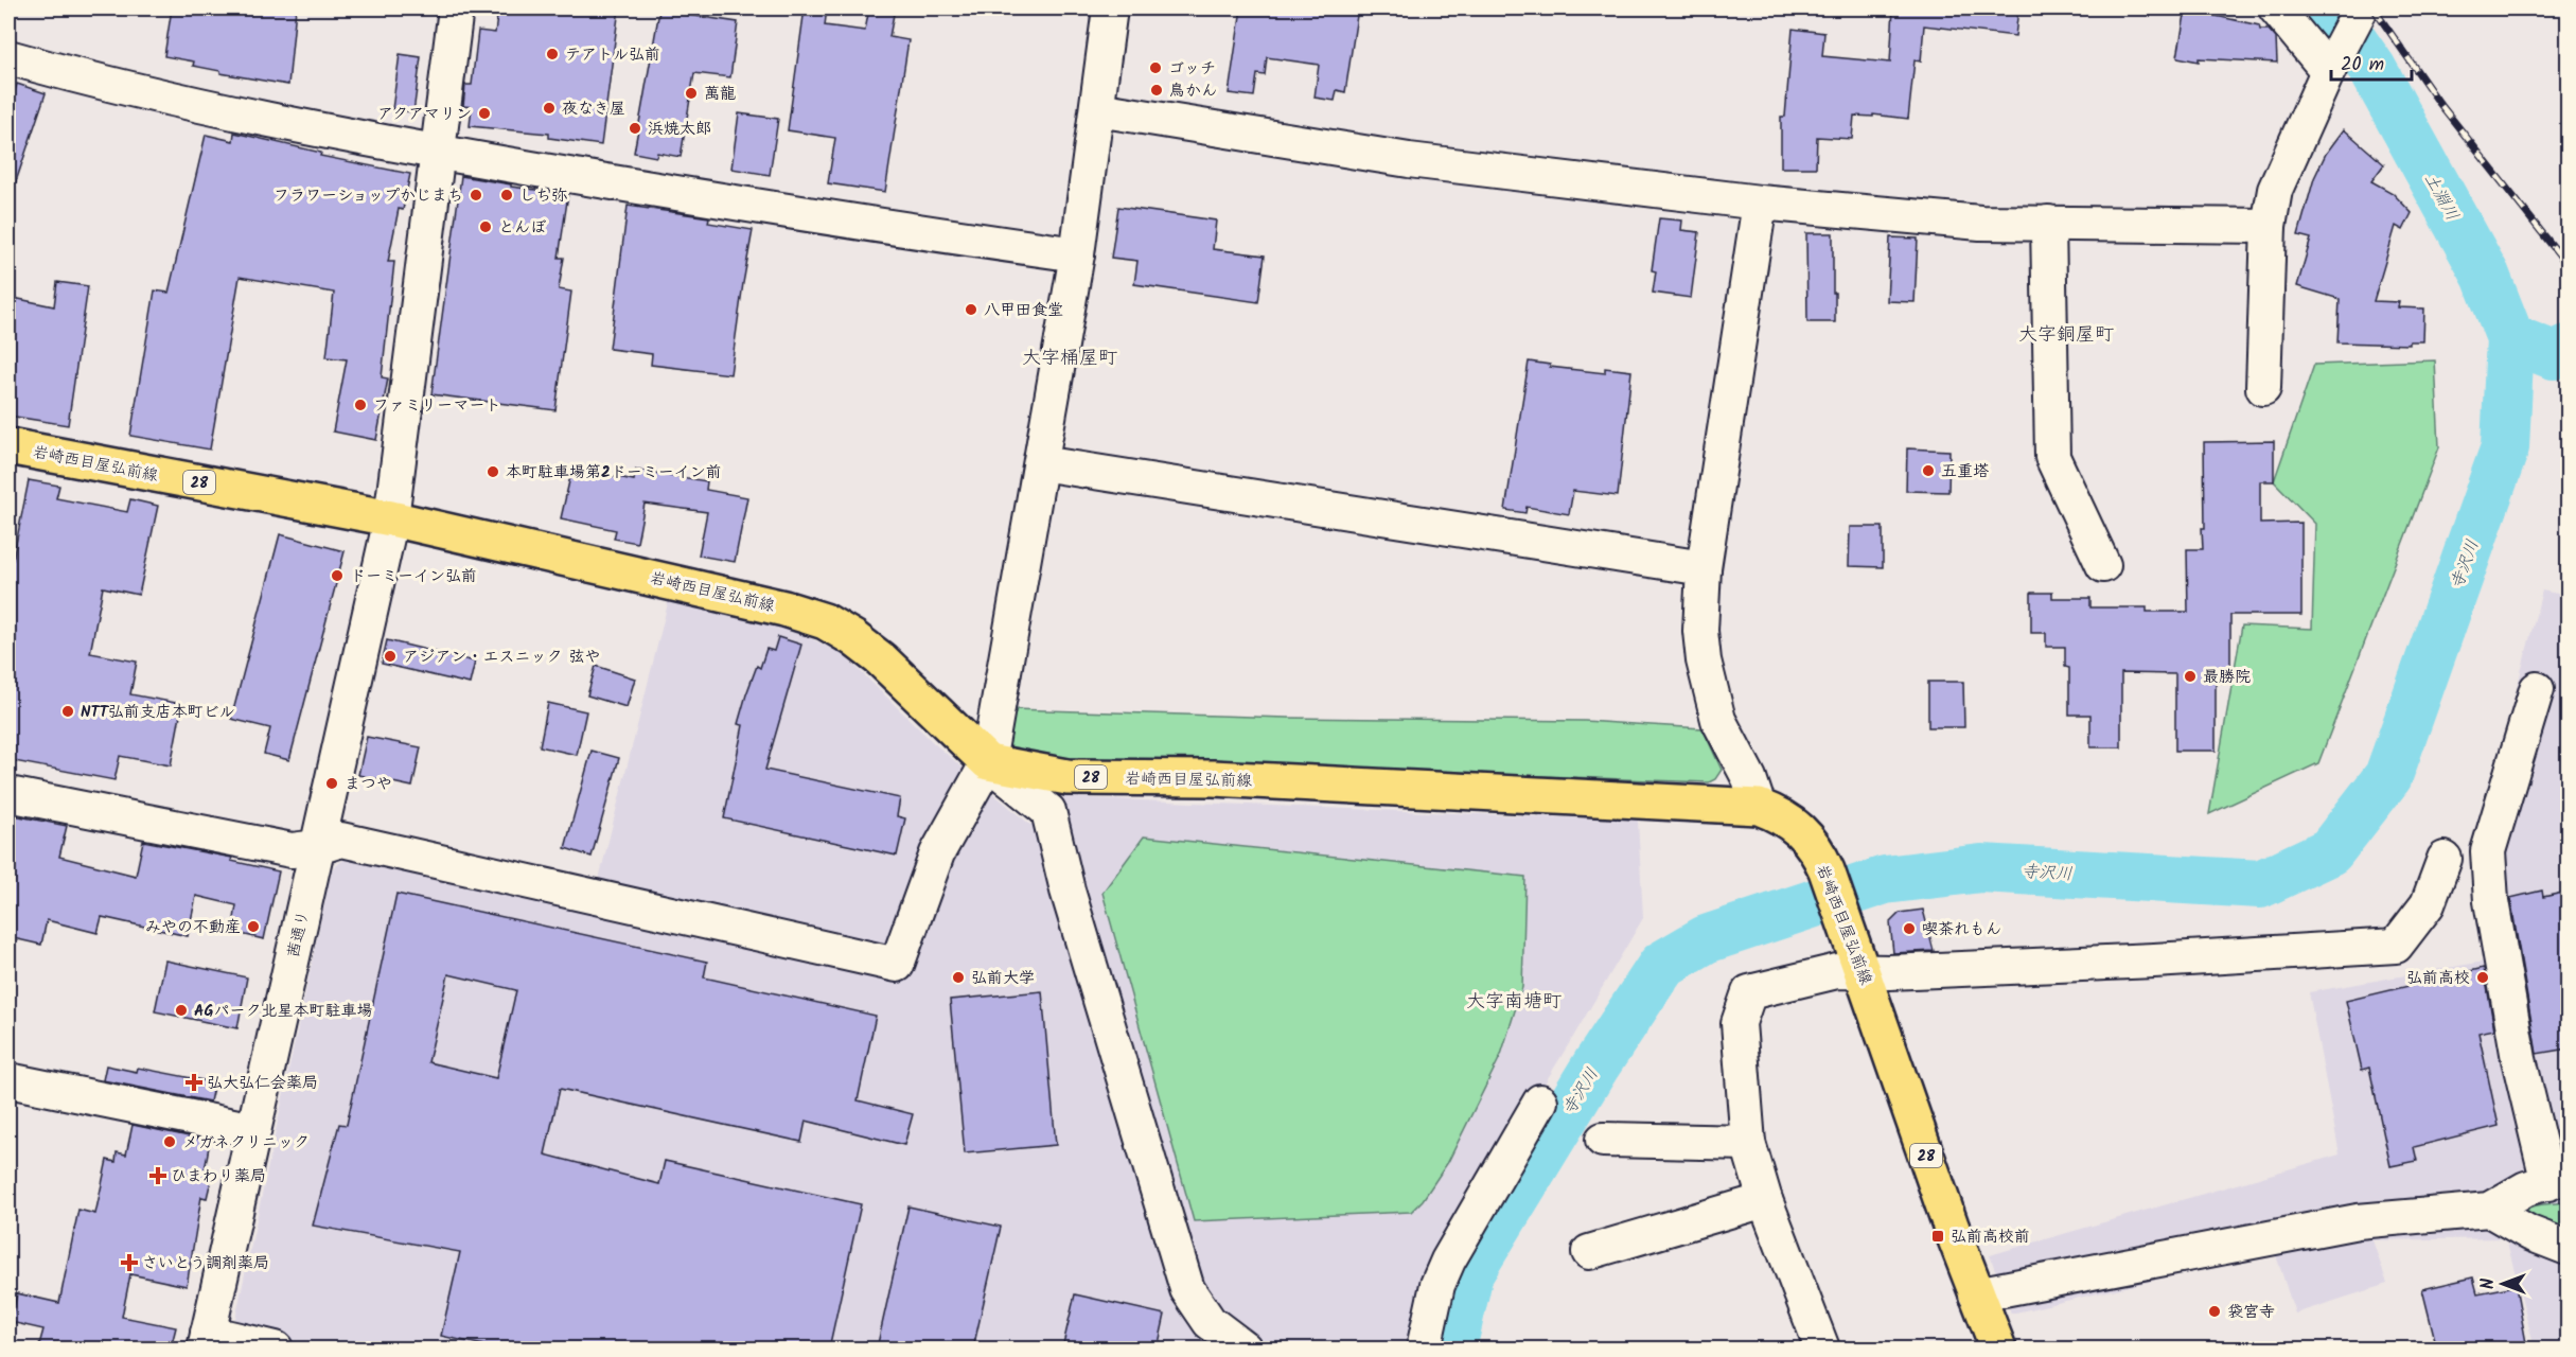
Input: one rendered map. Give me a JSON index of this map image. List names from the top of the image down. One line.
{"streets":{"main road":["岩崎西目屋弘前線","28"],"street":["茜通り"]},"crossings":[["岩崎西目屋弘前線","茜通り"]],"districts":["大字銅屋町","大字桶屋町","大字南塘町"],"water":["土淵川","寺沢川"],"places":{"other":["テアトル弘前","ゴッチ","鳥かん","萬龍","夜なき屋","アクアマリン","浜焼太郎","フラワーショップかじまち","しち弥","とんぼ","八甲田食堂","ファミリーマート","五重塔","本町駐車場第2ドーミーイン前","ドーミーイン弘前","アジアン・エスニック 弦や","最勝院","NTT弘前支店本町ビル","まつや","みやの不動産","喫茶れもん","弘前大学","弘前高校","AGパーク北星本町駐車場","メガネクリニック","袋宮寺"],"health":["弘大弘仁会薬局","ひまわり薬局","さいとう調剤薬局"],"transit":["弘前高校前"]},"scale_bar":"20 m","north":"left"}
